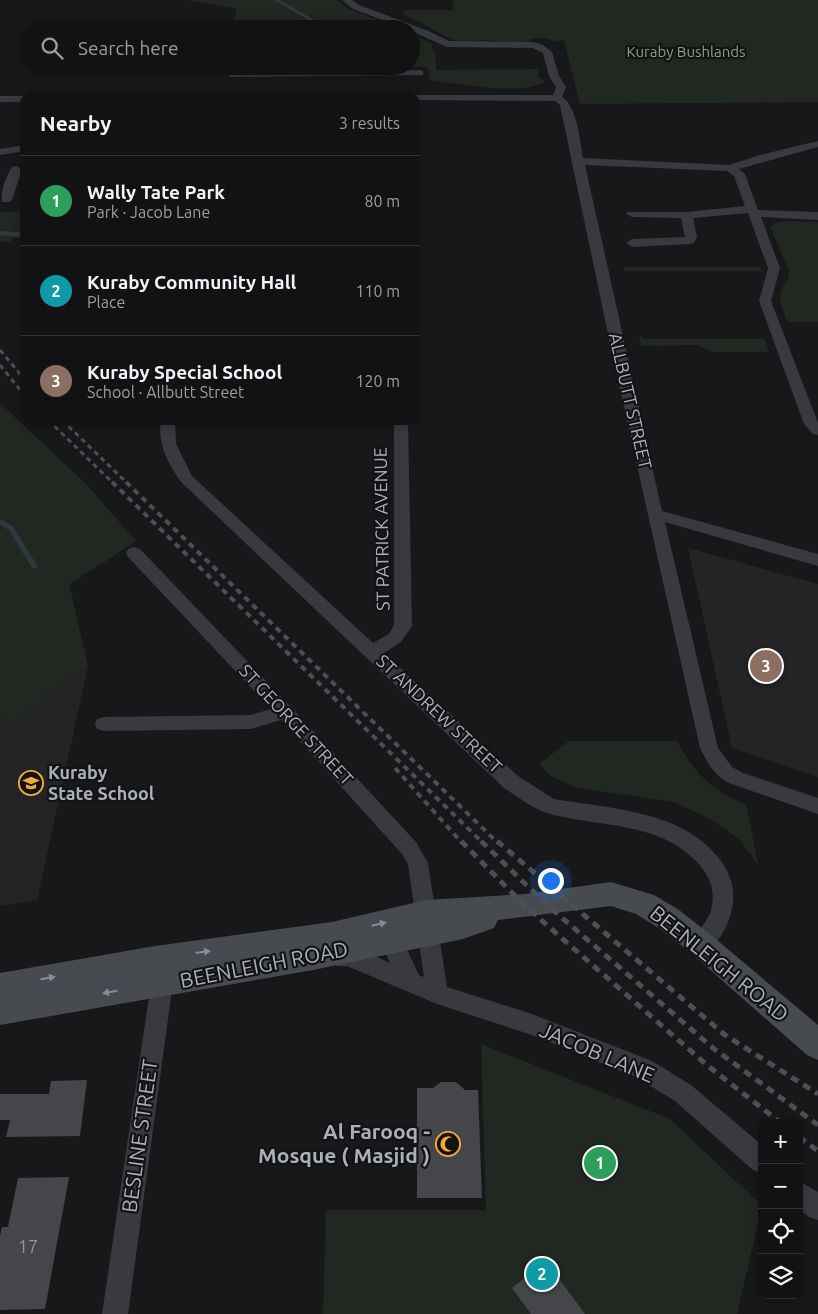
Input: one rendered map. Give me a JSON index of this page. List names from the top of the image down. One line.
{"streets":{"main road":["BEENLEIGH ROAD"],"street":["ALLBUTT STREET","ST PATRICK AVENUE","ST ANDREW STREET","ST GEORGE STREET","JACOB LANE","BESLINE STREET"]},"crossings":[["ST PATRICK AVENUE","ST ANDREW STREET"],["ST ANDREW STREET","BEENLEIGH ROAD"],["ST GEORGE STREET","BEENLEIGH ROAD"],["ST GEORGE STREET","JACOB LANE"],["BEENLEIGH ROAD","JACOB LANE"],["BEENLEIGH ROAD","BESLINE STREET"]],"parks":["Kuraby Bushlands"],"places":{"school or university":["Kuraby State School"],"mosque":["Al Farooq - Mosque ( Masjid )"]},"house_numbers":["17"],"page":{"search":"Search here","heading":["Nearby","3 results"],"list":[{"mark":"1","name":"Wally Tate Park","note":"Park · Jacob Lane","value":"80 m"},{"mark":"2","name":"Kuraby Community Hall","note":"Place","value":"110 m"},{"mark":"3","name":"Kuraby Special School","note":"School · Allbutt Street","value":"120 m"}],"pins":["3","1","2"],"map_buttons":["+","−"]}}
